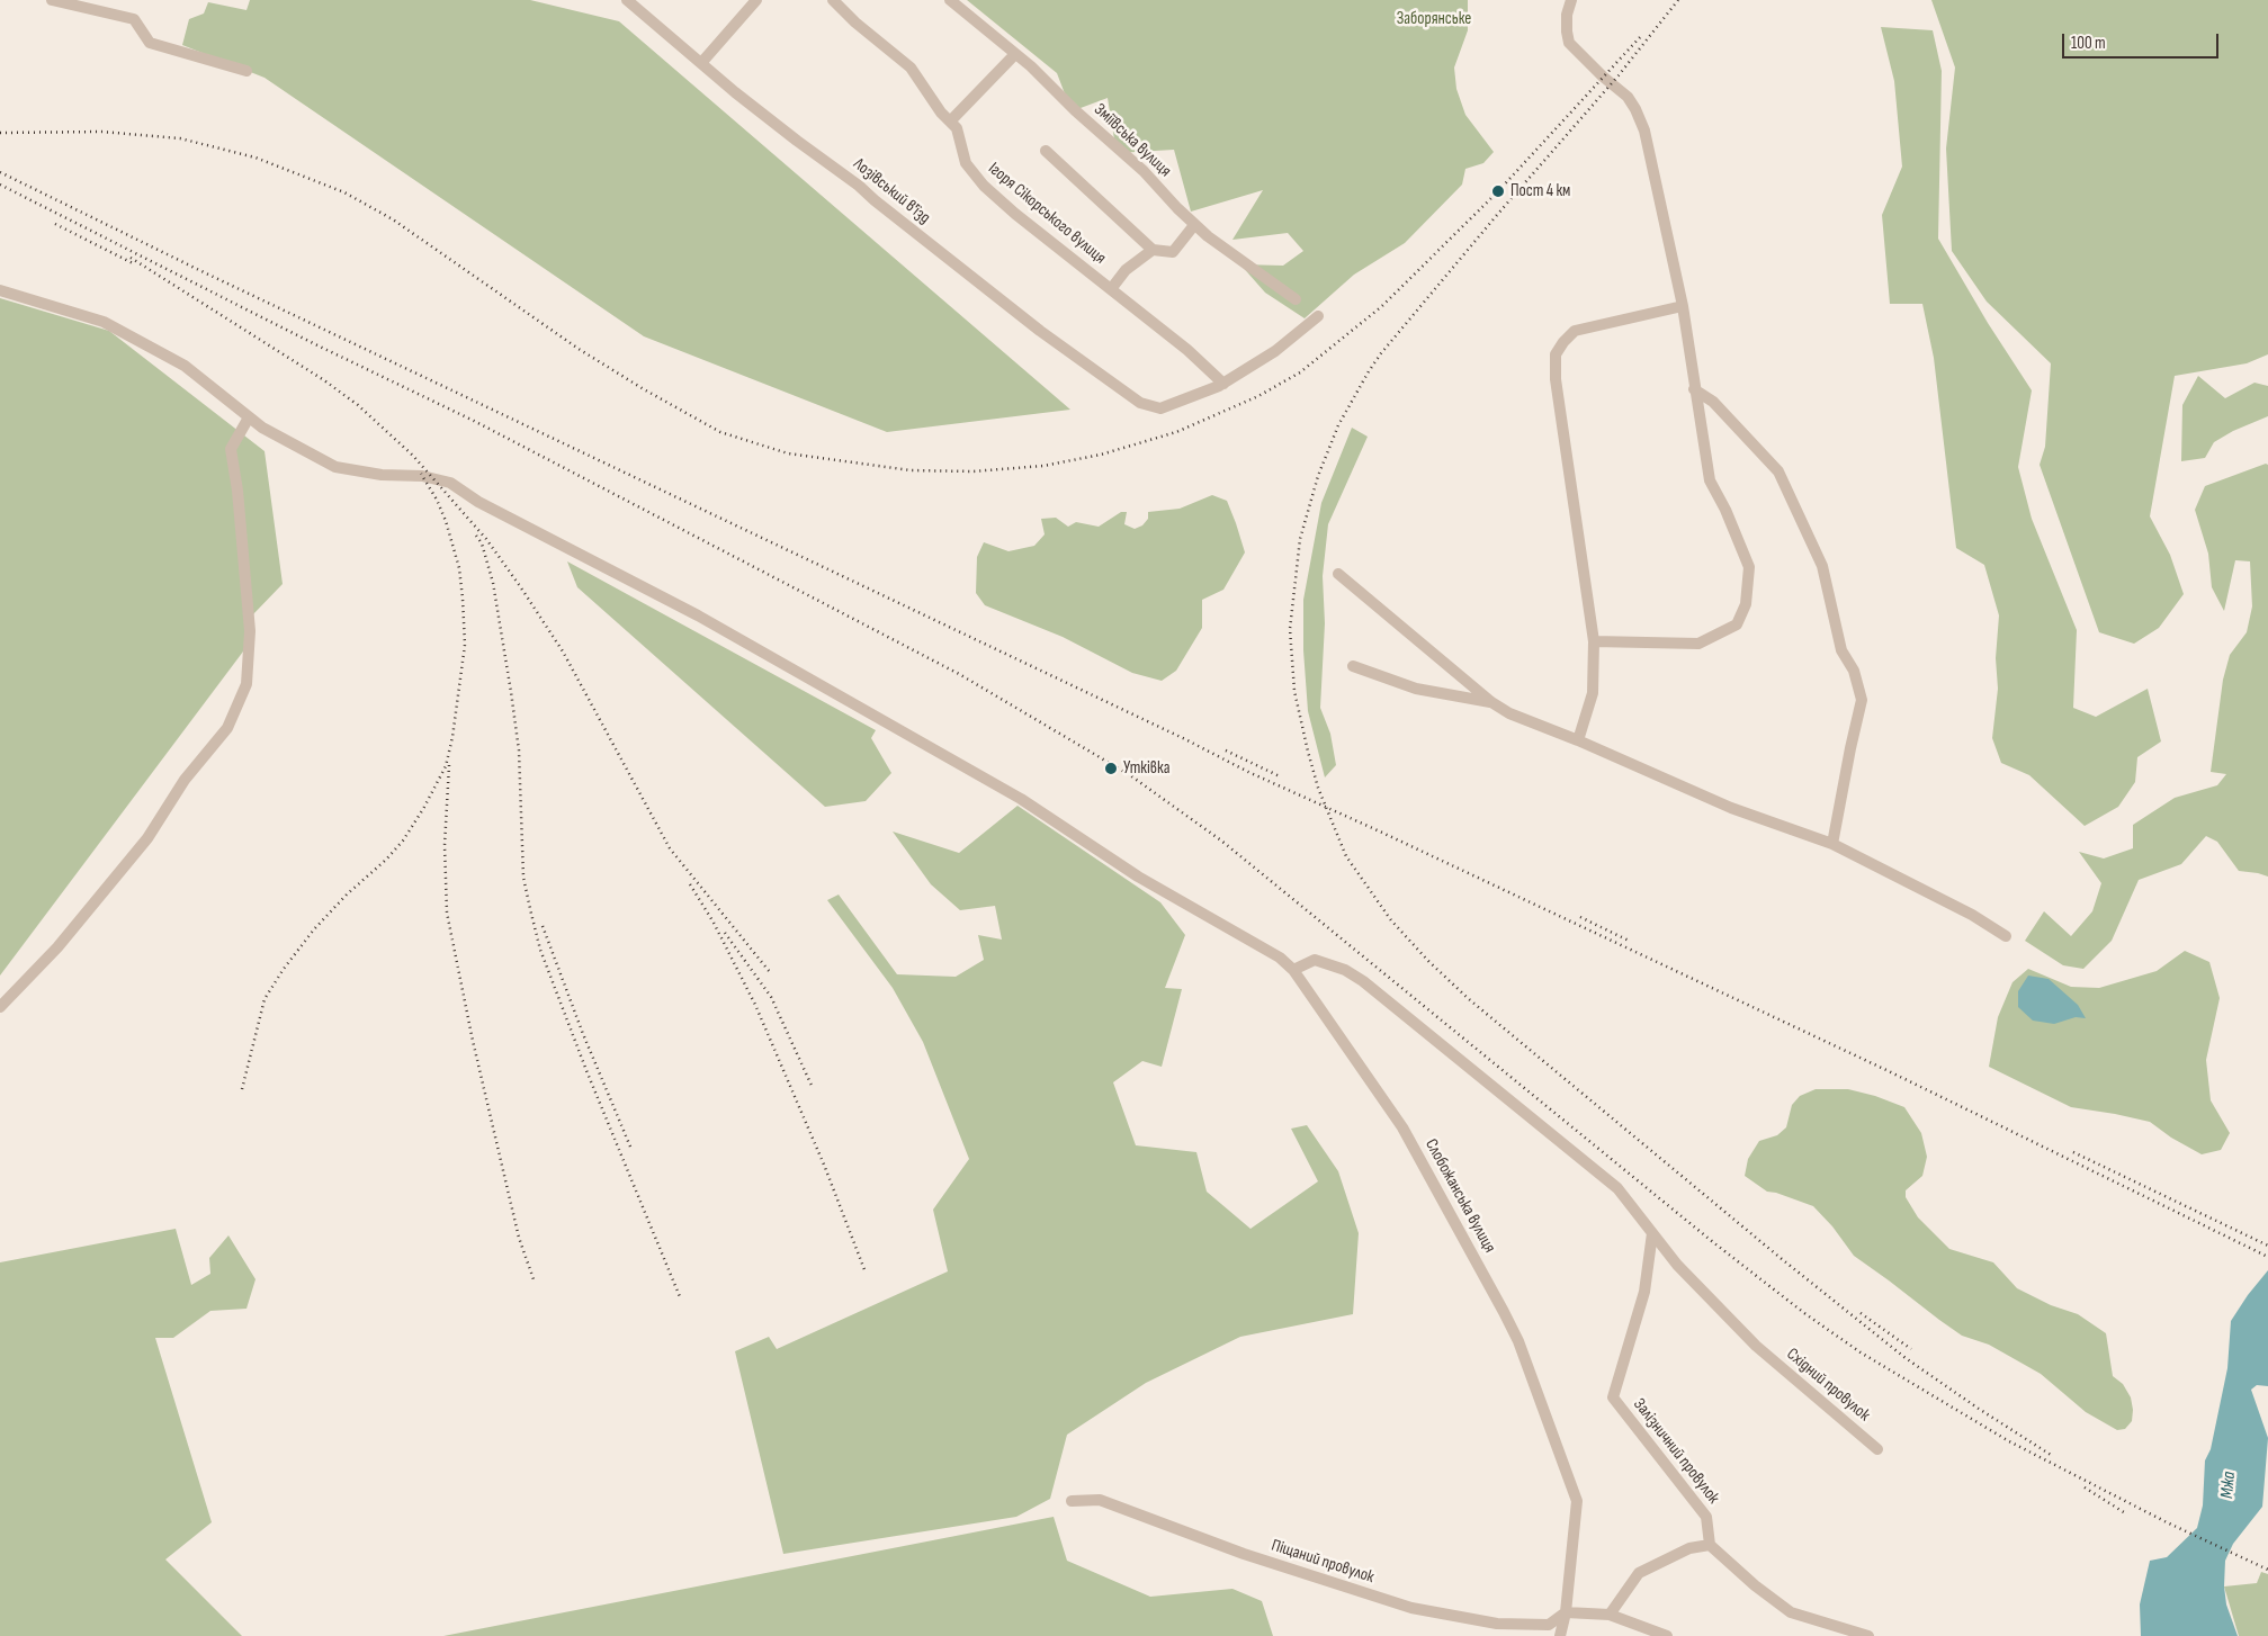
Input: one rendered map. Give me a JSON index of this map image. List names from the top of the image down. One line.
{"streets":{"street":["Зміївська вулиця","Лозівський в'їзд","Ігоря Сікорського вулиця","Слобожанська вулиця","Східний провулок","Залізничний провулок","Піщаний провулок"]},"crossings":[["Лозівський в'їзд","Ігоря Сікорського вулиця"],["Слобожанська вулиця","Східний провулок"],["Слобожанська вулиця","Піщаний провулок"],["Східний провулок","Залізничний провулок"]],"water":["Мжа"],"parks":["Заборянське"],"places":["Пост 4 км","Уткiвка"],"scale_bar":"100 m"}
